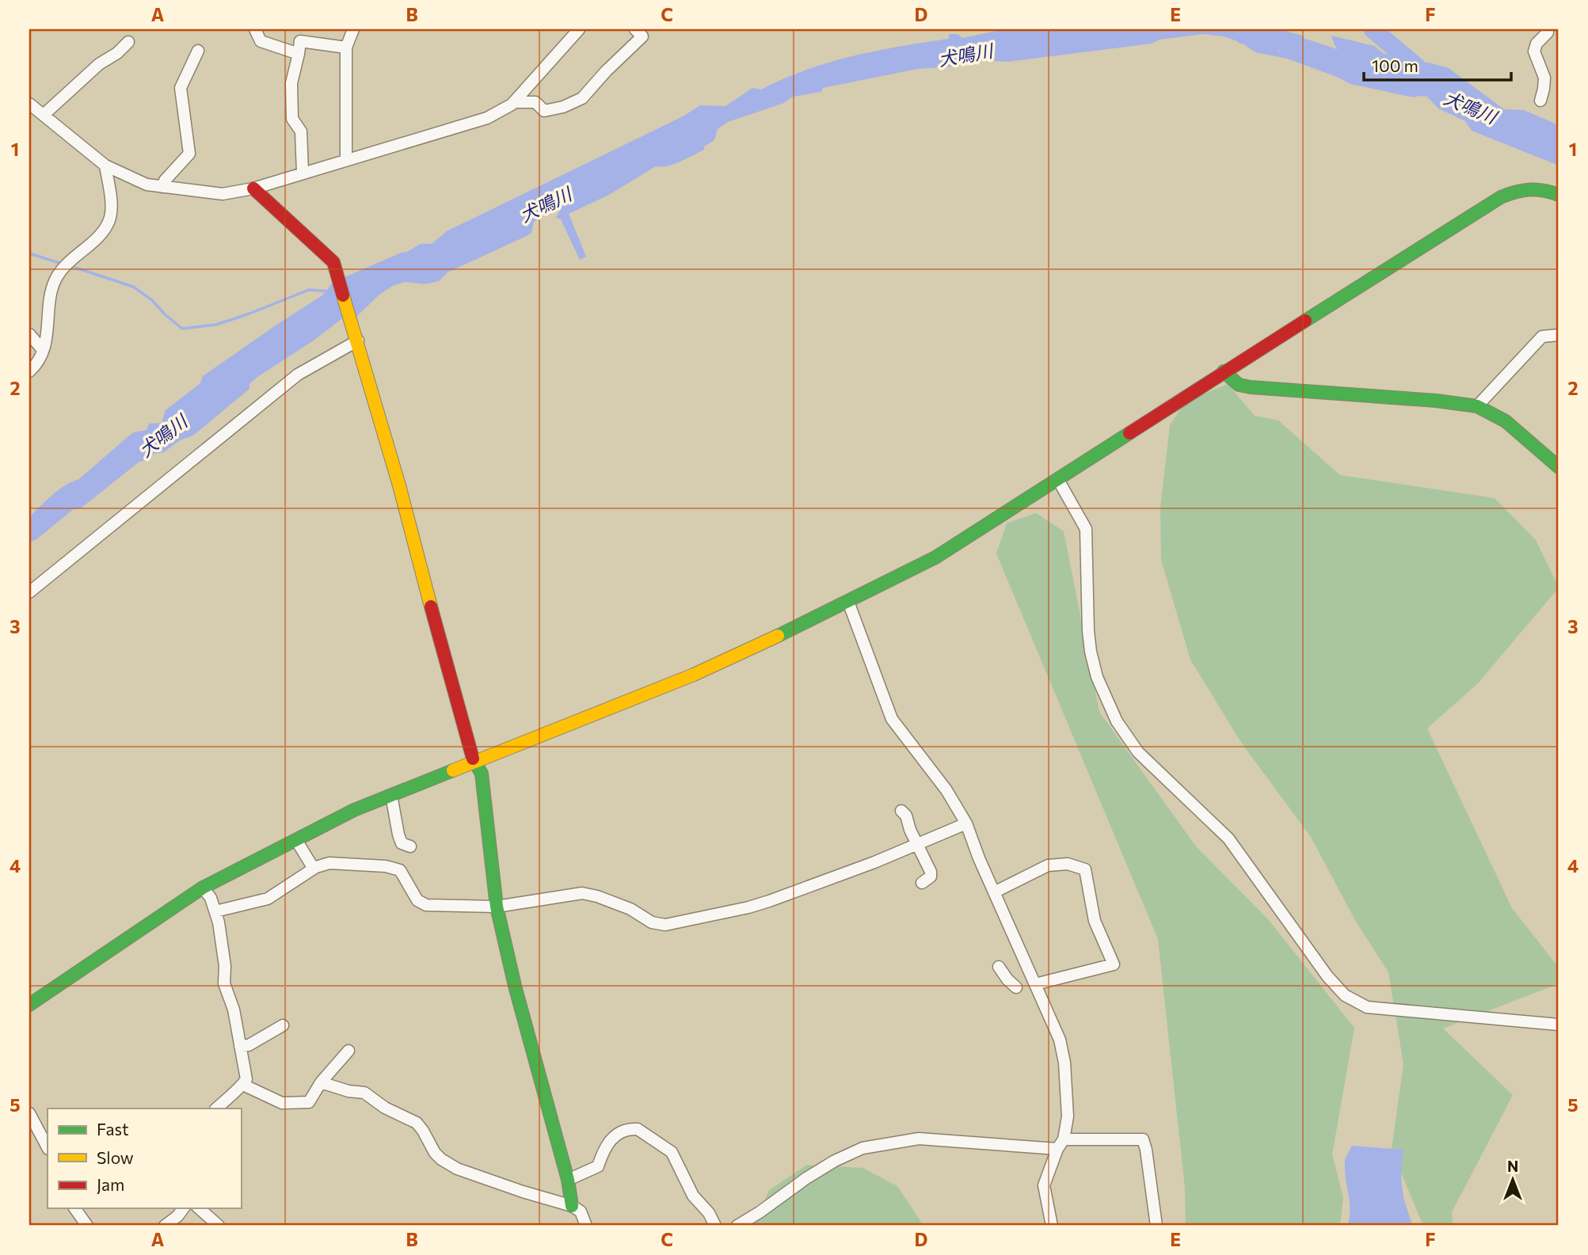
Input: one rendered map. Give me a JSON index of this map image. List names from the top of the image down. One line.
{"water":["犬鳴川"],"legend":["Fast","Slow","Jam"],"scale_bar":"100 m","north":"top","grid":{"columns":["A","B","C","D","E","F"],"rows":["1","2","3","4","5"]}}
